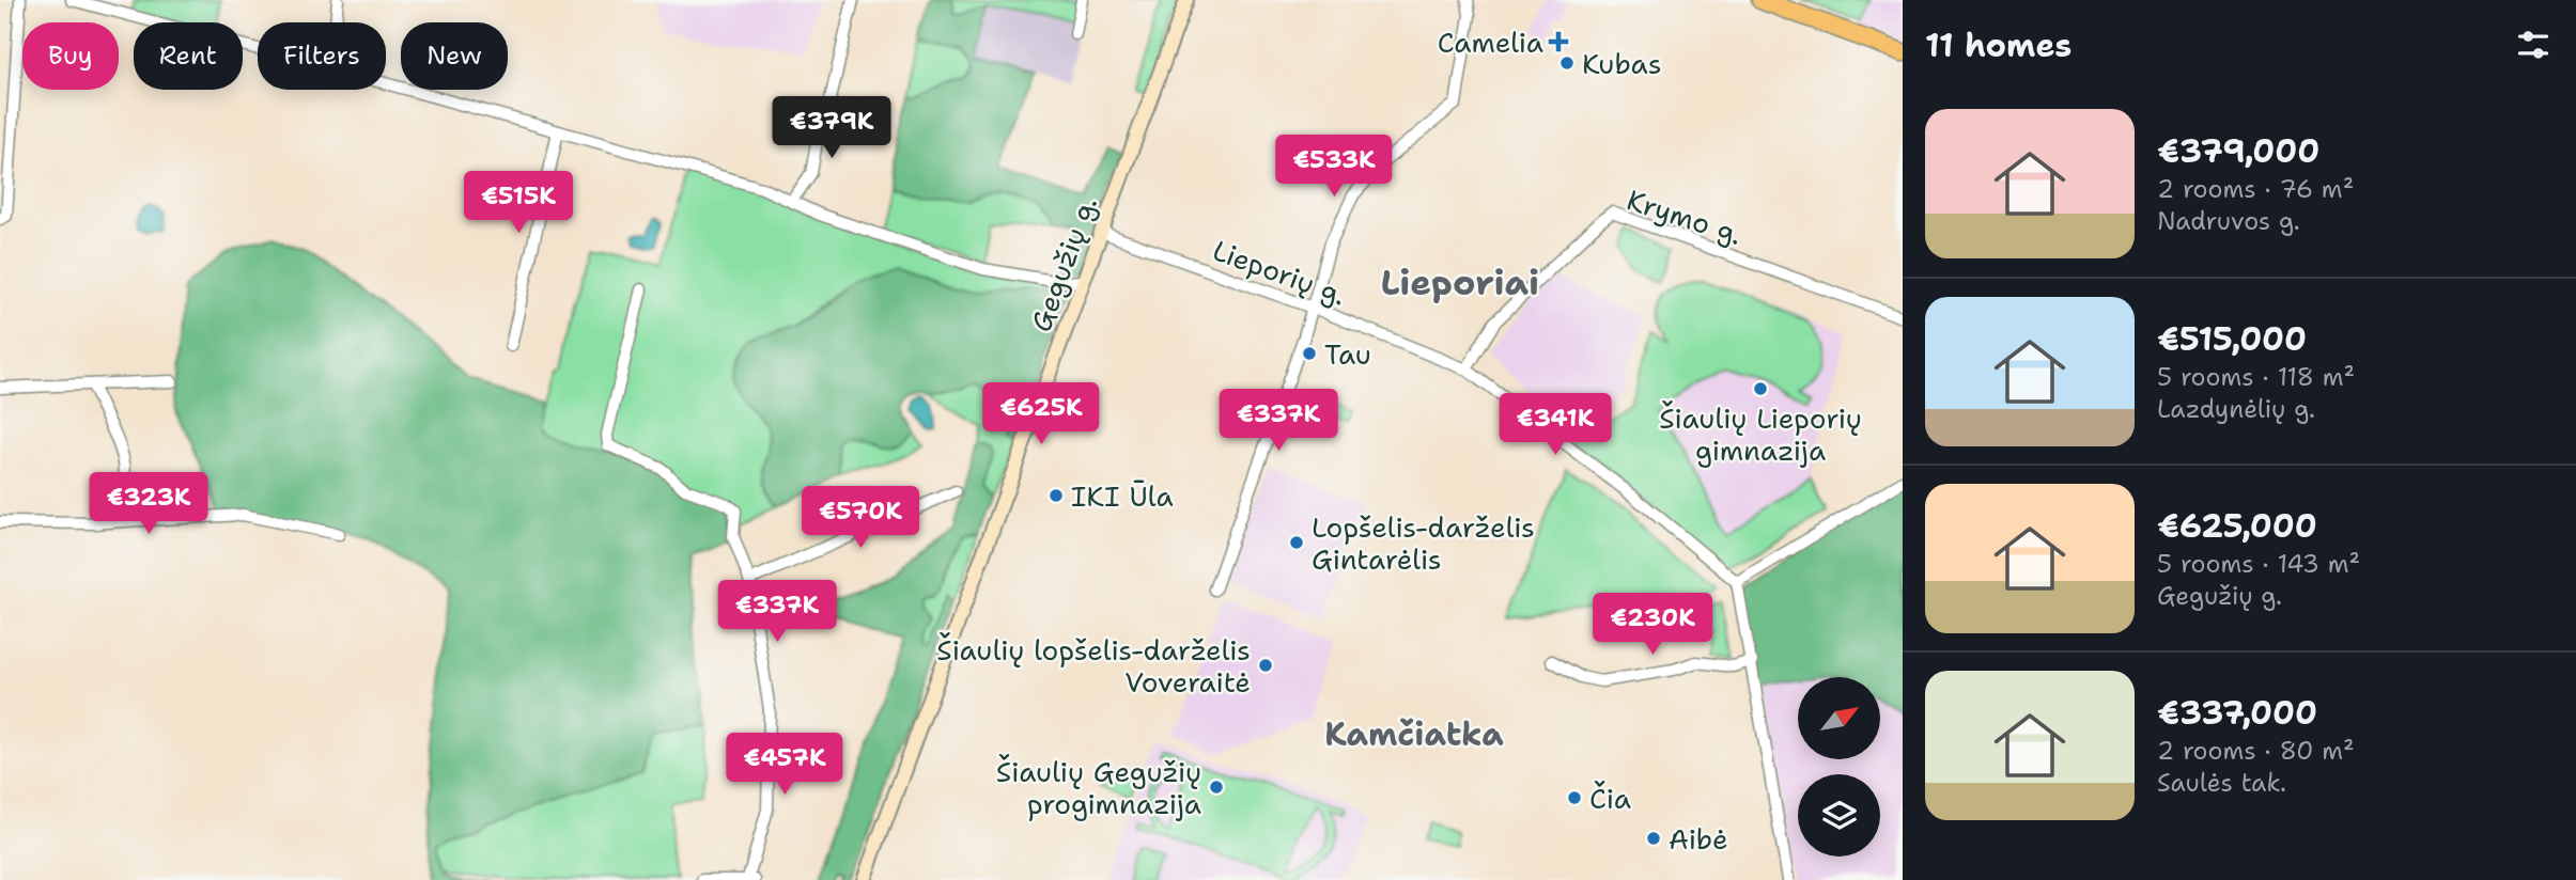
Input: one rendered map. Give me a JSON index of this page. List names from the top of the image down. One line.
{"streets":{"main road":["Gegužių g."],"street":["Krymo g.","Lieporių g."]},"crossings":[["Krymo g.","Lieporių g."],["Gegužių g.","Lieporių g."]],"districts":["Lieporiai","Kamčiatka"],"places":{"health":["Camelia"],"other":["Kubas","Tau","Šiaulių Lieporių gimnazija","IKI Ūla","Lopšelis-darželis Gintarėlis","Šiaulių lopšelis-darželis Voveraitė","Šiaulių Gegužių progimnazija","Čia","Aibė"]},"north":"top right","page":{"heading":"11 homes","chip":["Buy","Rent","Filters","New"],"list":[{"name":"€379,000","note":"2 rooms · 76 m² · Nadruvos g."},{"name":"€515,000","note":"5 rooms · 118 m² · Lazdynėlių g."},{"name":"€625,000","note":"5 rooms · 143 m² · Gegužių g."},{"name":"€337,000","note":"2 rooms · 80 m² · Saulės tak."}],"price":["€379K","€533K","€515K","€625K","€337K","€341K","€323K","€570K","€337K","€230K","€457K"]}}
